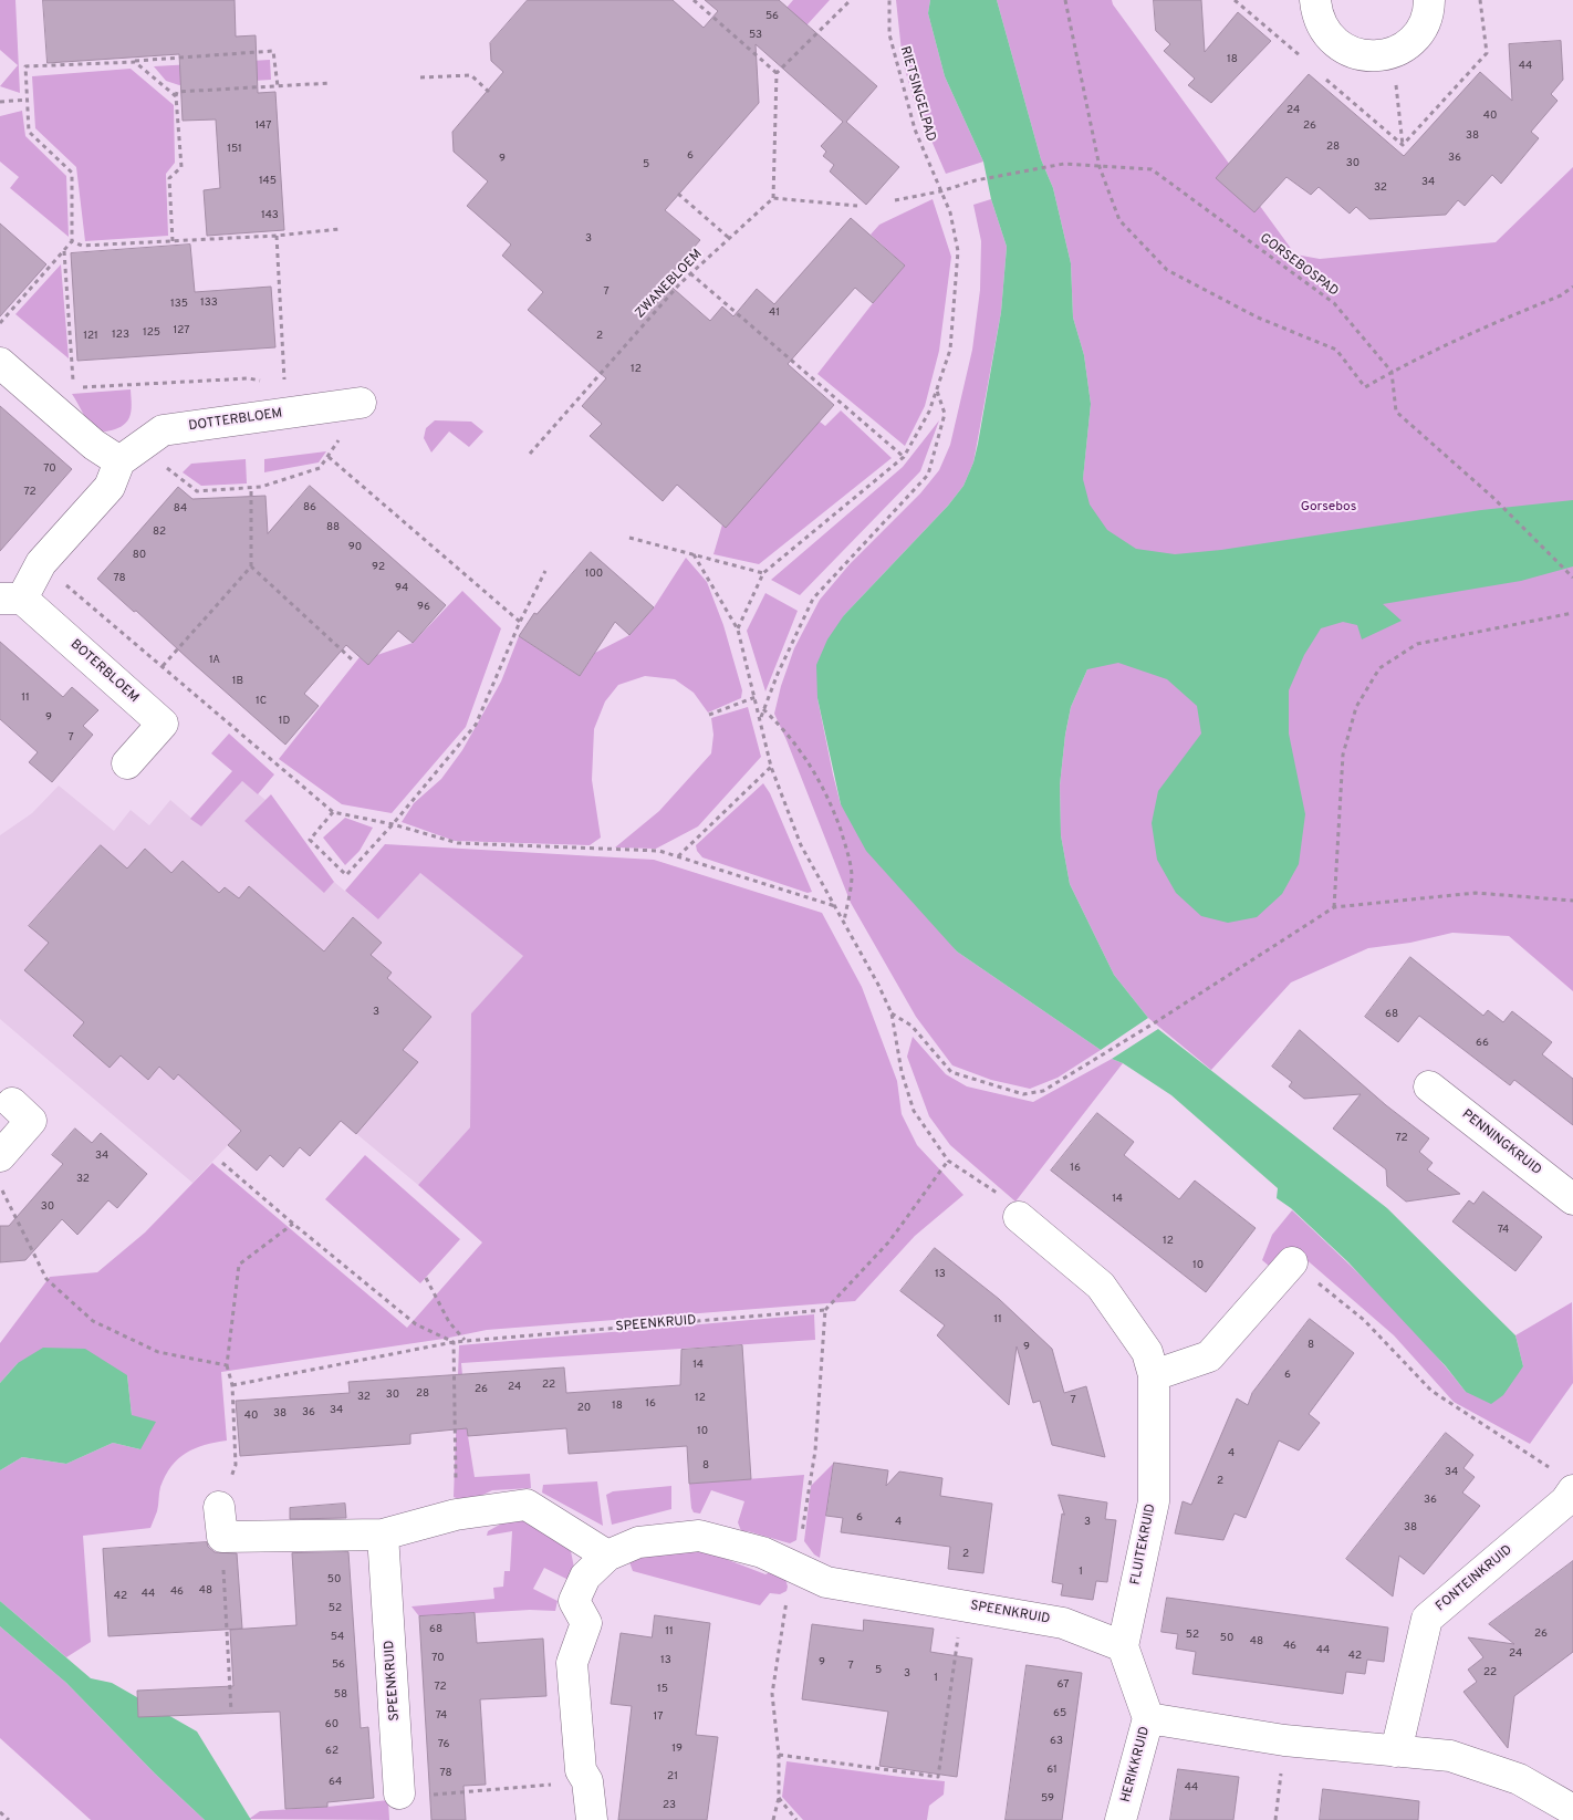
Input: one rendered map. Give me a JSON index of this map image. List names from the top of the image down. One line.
{"streets":{"street":["DOTTERBLOEM","BOTERBLOEM","PENNINGKRUID","SPEENKRUID","FLUITEKRUID","FONTEINKRUID","HERIKKRUID"],"path":["RIETSINGELPAD","GORSEBOSPAD","ZWANEBLOEM"]},"crossings":[["RIETSINGELPAD","GORSEBOSPAD"],["SPEENKRUID","FLUITEKRUID"],["SPEENKRUID","HERIKKRUID"],["FLUITEKRUID","HERIKKRUID"]],"parks":["Gorsebos"],"house_numbers":["56","53","18","44","24","40","147","26","38","28","151","6","36","9","30","5","145","34","32","143","3","7","133","135","41","127","125","123","121","2","12","70","72","86","84","88","82","90","80","92","100","78","94","96","1A","1B","11","1C","9","1D","7","3","68","66","72","34","16","32","14","30","74","12","10","13","11","8","9","14","6","22","24","26","28","30","32","12","7","16","18","20","34","36","38","40","10","4","8","34","2","36","6","4","3","38","2","1","50","48","46","44","42","52","68","11","26","52","54","50","48","46","44","24","42","70","13","9","56","7","5","22","3","1","67","72","15","58","65","74","17","60","63","76","19","62","61","78","21","64","44","59","23"]}
